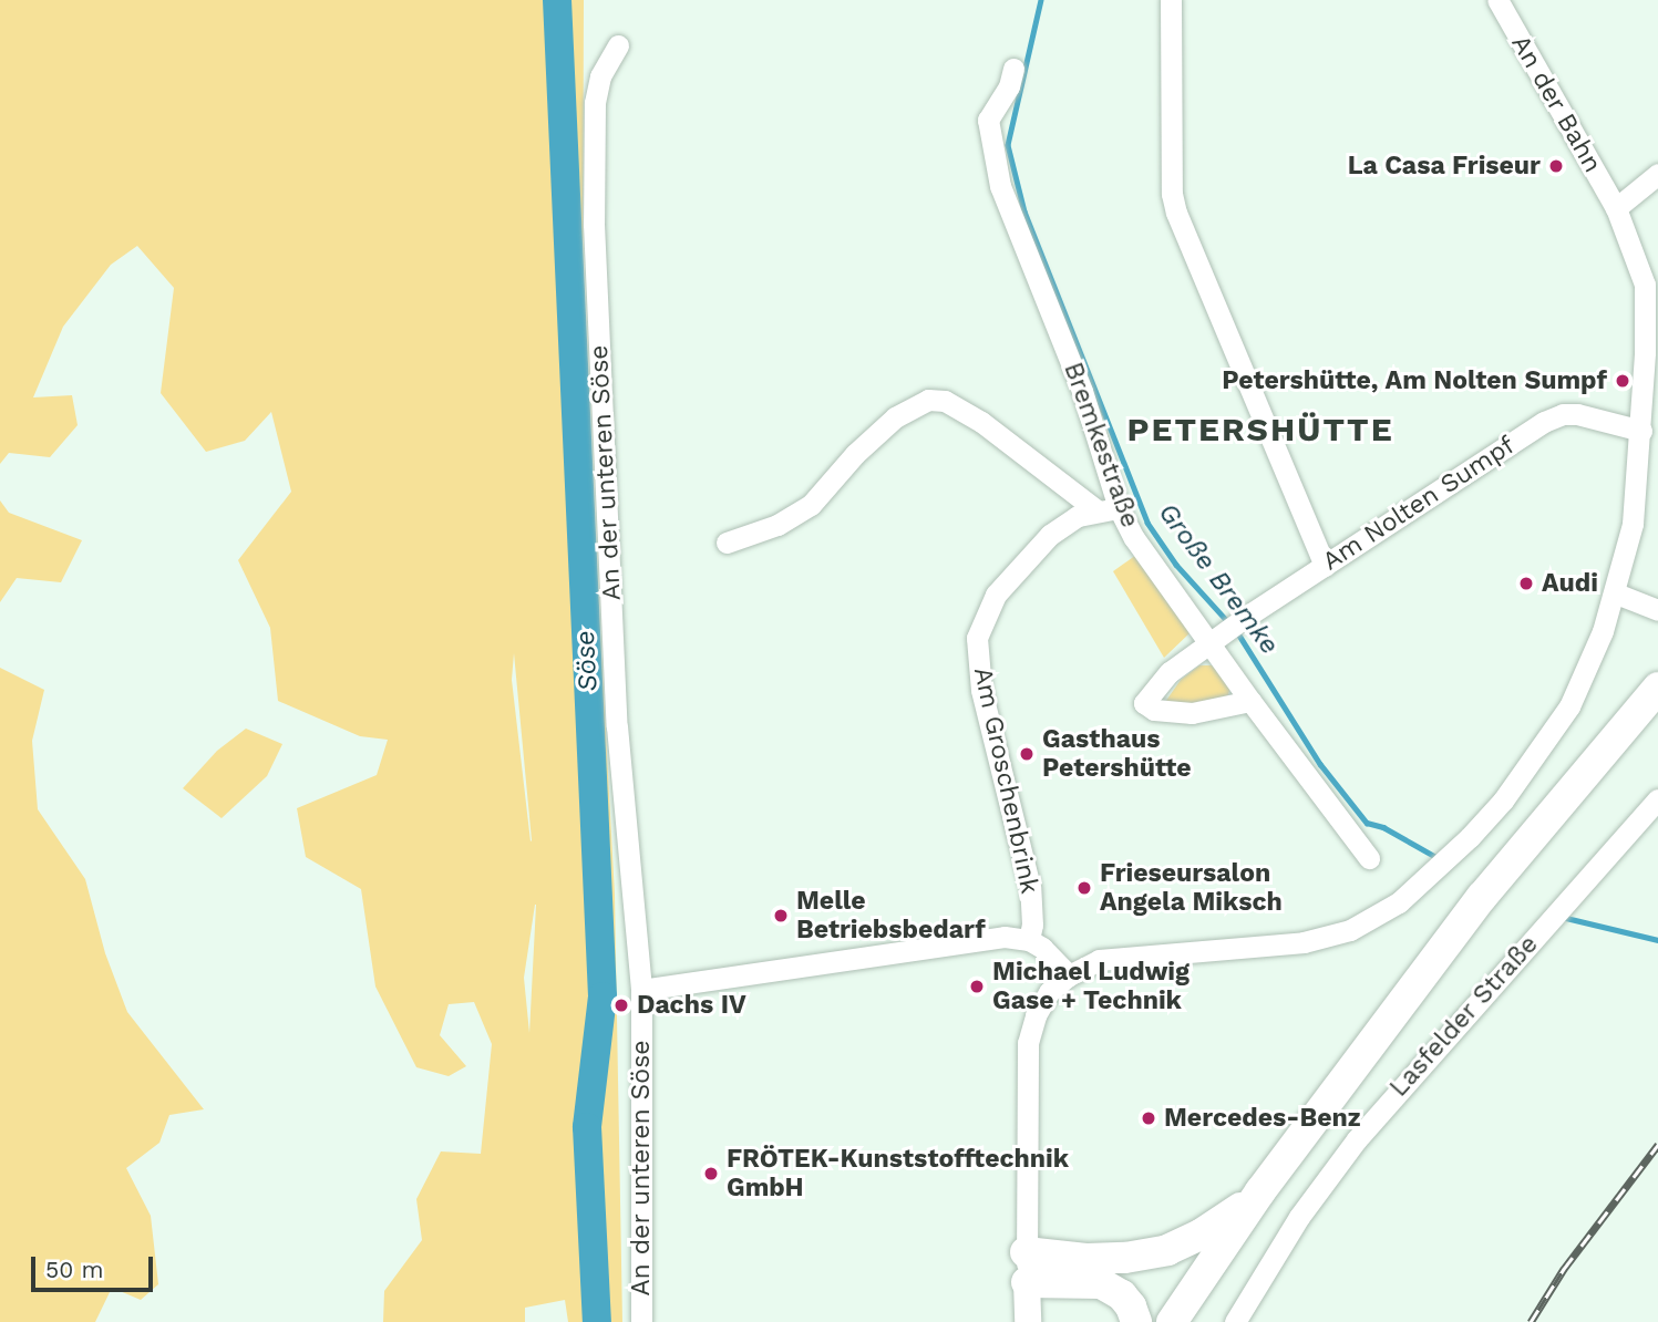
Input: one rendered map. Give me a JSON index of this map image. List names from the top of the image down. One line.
{"streets":{"street":["An der Bahn","Bremkestraße","An der unteren Söse","Am Nolten Sumpf","Am Groschenbrink","Lasfelder Straße"]},"crossings":[["Bremkestraße","Am Nolten Sumpf"],["Bremkestraße","Am Groschenbrink"]],"districts":["PETERSHÜTTE"],"water":["Große Bremke","Söse"],"places":["La Casa Friseur","Petershütte, Am Nolten Sumpf","Audi","Gasthaus Petershütte","Frieseursalon Angela Miksch","Melle Betriebsbedarf","Michael Ludwig Gase + Technik","Dachs IV","Mercedes-Benz","FRÖTEK-Kunststofftechnik GmbH"],"scale_bar":"50 m"}
